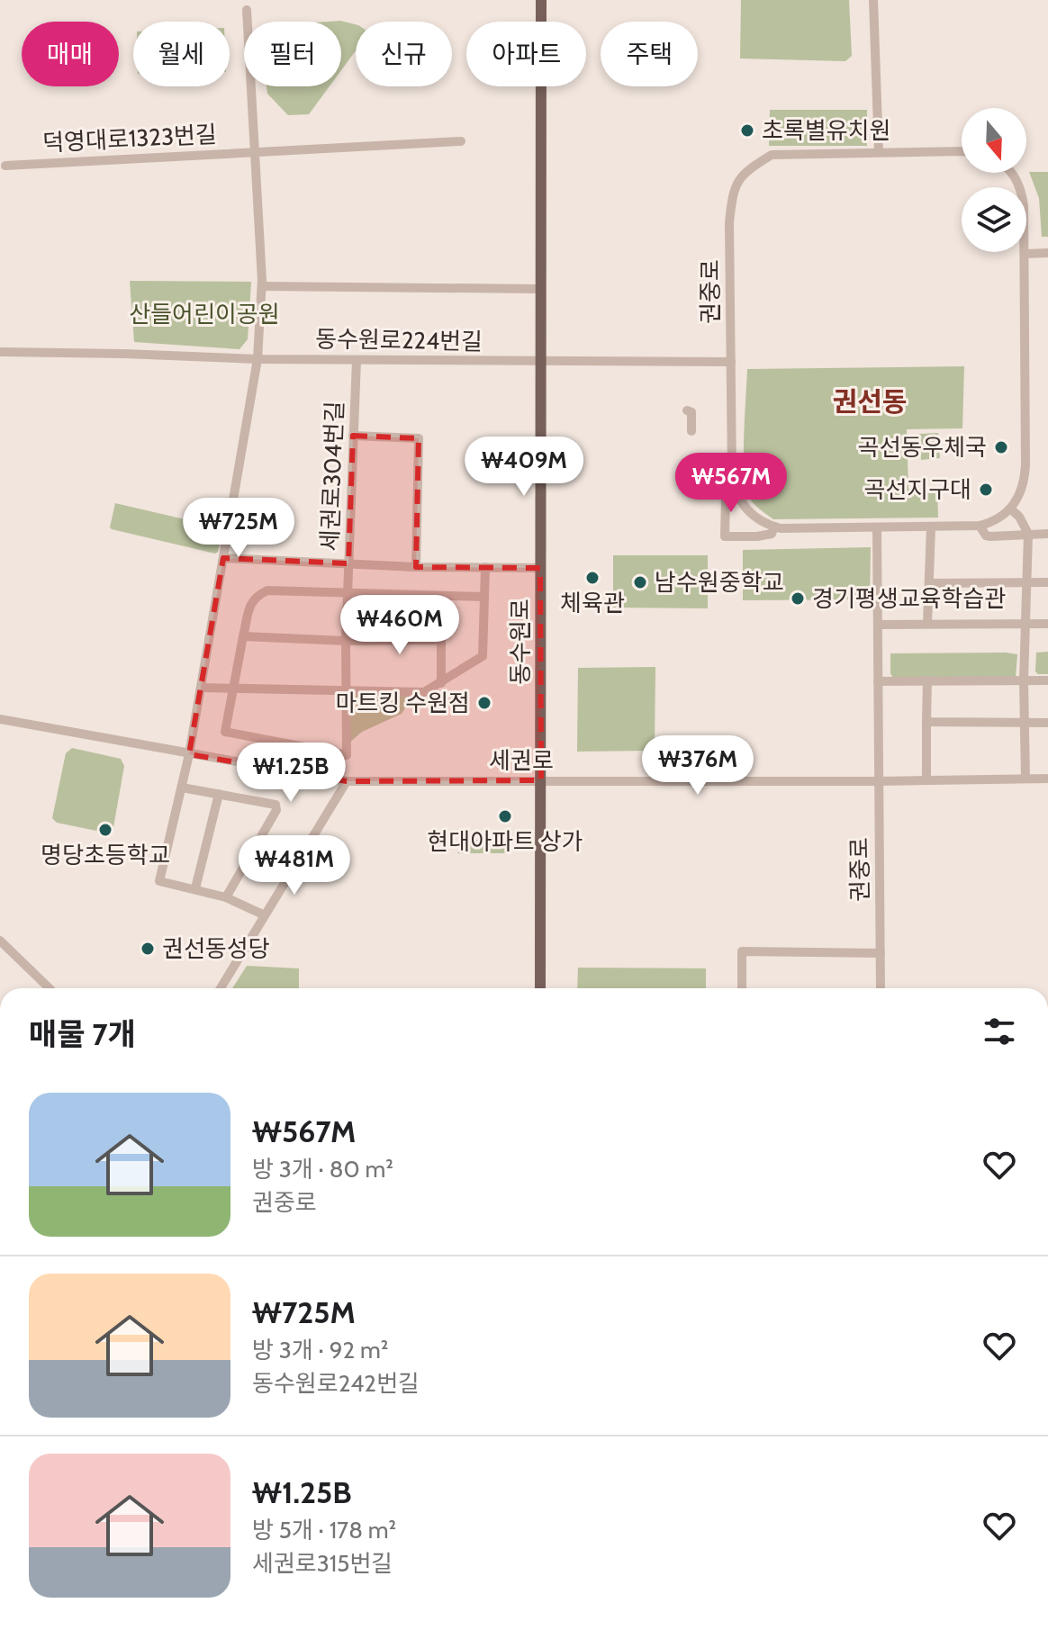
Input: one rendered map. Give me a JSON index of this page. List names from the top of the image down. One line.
{"streets":{"main road":["동수원로"],"street":["덕영대로1323번길","권중로","동수원로224번길","세권로304번길","세권로"]},"crossings":[["권중로","동수원로224번길"],["권중로","세권로"],["동수원로224번길","세권로304번길"],["동수원로224번길","동수원로"],["동수원로","세권로"]],"districts":["권선동"],"parks":["산들어린이공원"],"places":["초록별유치원","곡선동우체국","곡선지구대","체육관","남수원중학교","경기평생교육학습관","마트킹 수원점","현대아파트 상가","명당초등학교","권선동성당"],"north":"bottom","page":{"chip":["매매","월세","필터","신규","아파트","주택"],"price":["₩409M","₩567M","₩725M","₩460M","₩376M","₩1.25B","₩481M"],"heading":"매물 7개","list":[{"name":"₩567M","note":"방 3개 · 80 m² · 권중로"},{"name":"₩725M","note":"방 3개 · 92 m² · 동수원로242번길"},{"name":"₩1.25B","note":"방 5개 · 178 m² · 세권로315번길"}]}}
